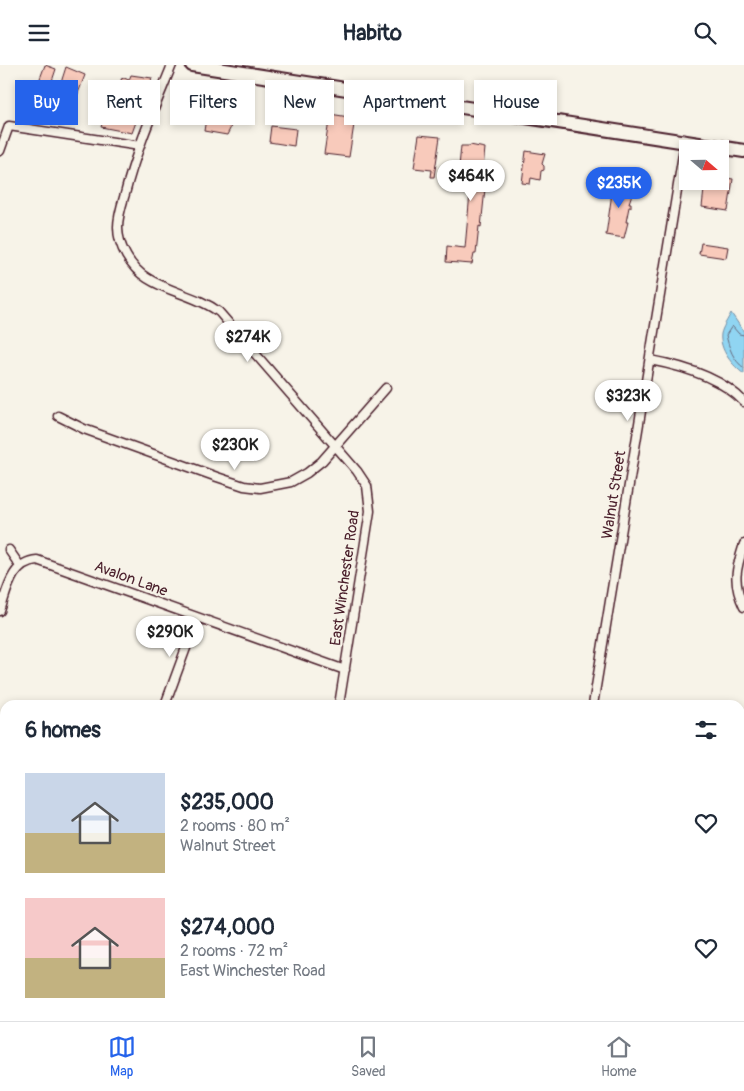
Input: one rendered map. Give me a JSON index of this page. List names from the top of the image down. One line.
{"streets":{"street":["Walnut Street","East Winchester Road","Avalon Lane"]},"crossings":[["East Winchester Road","Avalon Lane"]],"north":"right","page":{"header":"Habito","chip":["Buy","Rent","Filters","New","Apartment","House"],"price":["$464K","$235K","$274K","$323K","$230K","$290K"],"heading":"6 homes","list":[{"name":"$235,000","note":"2 rooms · 80 m² · Walnut Street"},{"name":"$274,000","note":"2 rooms · 72 m² · East Winchester Road"}],"tabs":["Map","Saved","Home"]}}
